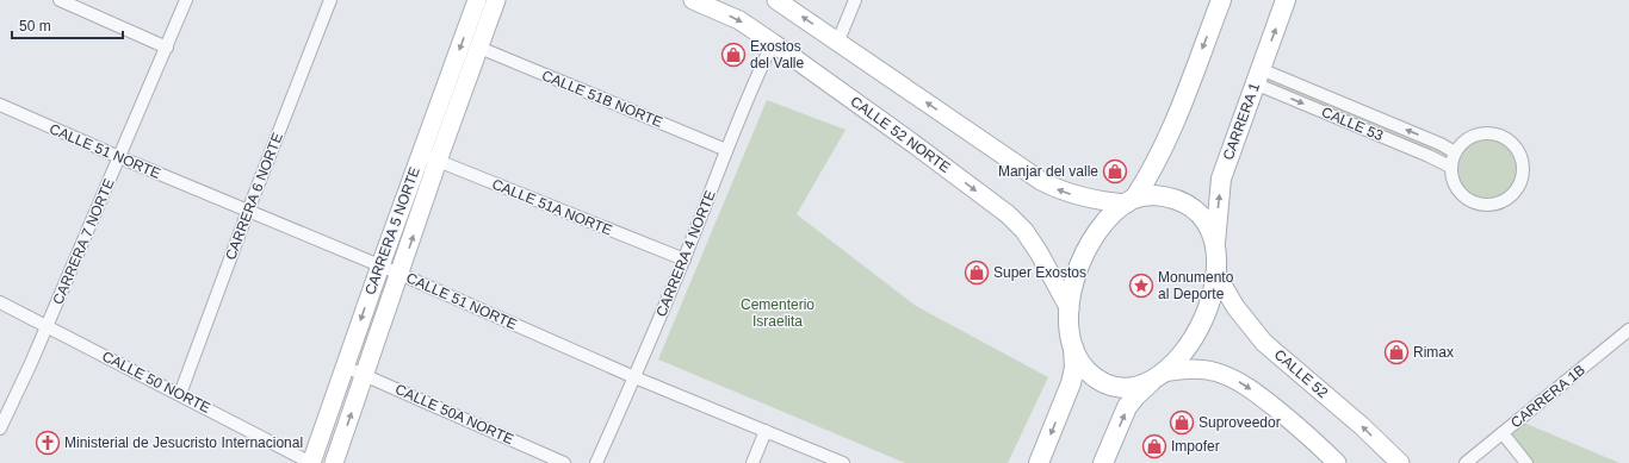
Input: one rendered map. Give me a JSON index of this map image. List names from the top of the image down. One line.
{"streets":{"main road":["CARRERA 1","CALLE 52 NORTE","CARRERA 5 NORTE","CALLE 52"],"street":["CALLE 51B NORTE","CALLE 53","CALLE 51 NORTE","CARRERA 6 NORTE","CALLE 51A NORTE","CARRERA 7 NORTE","CARRERA 4 NORTE","CALLE 50 NORTE","CARRERA 1B","CALLE 50A NORTE"]},"crossings":[["CALLE 51B NORTE","CARRERA 5 NORTE"],["CALLE 51B NORTE","CARRERA 4 NORTE"],["CARRERA 1","CALLE 53"],["CARRERA 1","CALLE 52 NORTE"],["CARRERA 1","CALLE 52"],["CALLE 52 NORTE","CARRERA 4 NORTE"],["CALLE 52 NORTE","CALLE 52"],["CALLE 51 NORTE","CARRERA 6 NORTE"],["CALLE 51 NORTE","CARRERA 5 NORTE"],["CALLE 51 NORTE","CARRERA 7 NORTE"],["CALLE 51 NORTE","CARRERA 4 NORTE"],["CARRERA 6 NORTE","CALLE 50 NORTE"],["CALLE 51A NORTE","CARRERA 5 NORTE"],["CALLE 51A NORTE","CARRERA 4 NORTE"],["CARRERA 5 NORTE","CALLE 50 NORTE"],["CARRERA 5 NORTE","CALLE 50A NORTE"],["CARRERA 7 NORTE","CALLE 50 NORTE"]],"one_way":["CALLE 52"],"parks":["Cementerio Israelita"],"places":{"shop":["Exostos del Valle","Manjar del valle","Super Exostos","Rimax","Suproveedor","Impofer"],"place":["Monumento al Deporte"],"church":["Ministerial de Jesucristo Internacional"]},"scale_bar":"50 m"}
